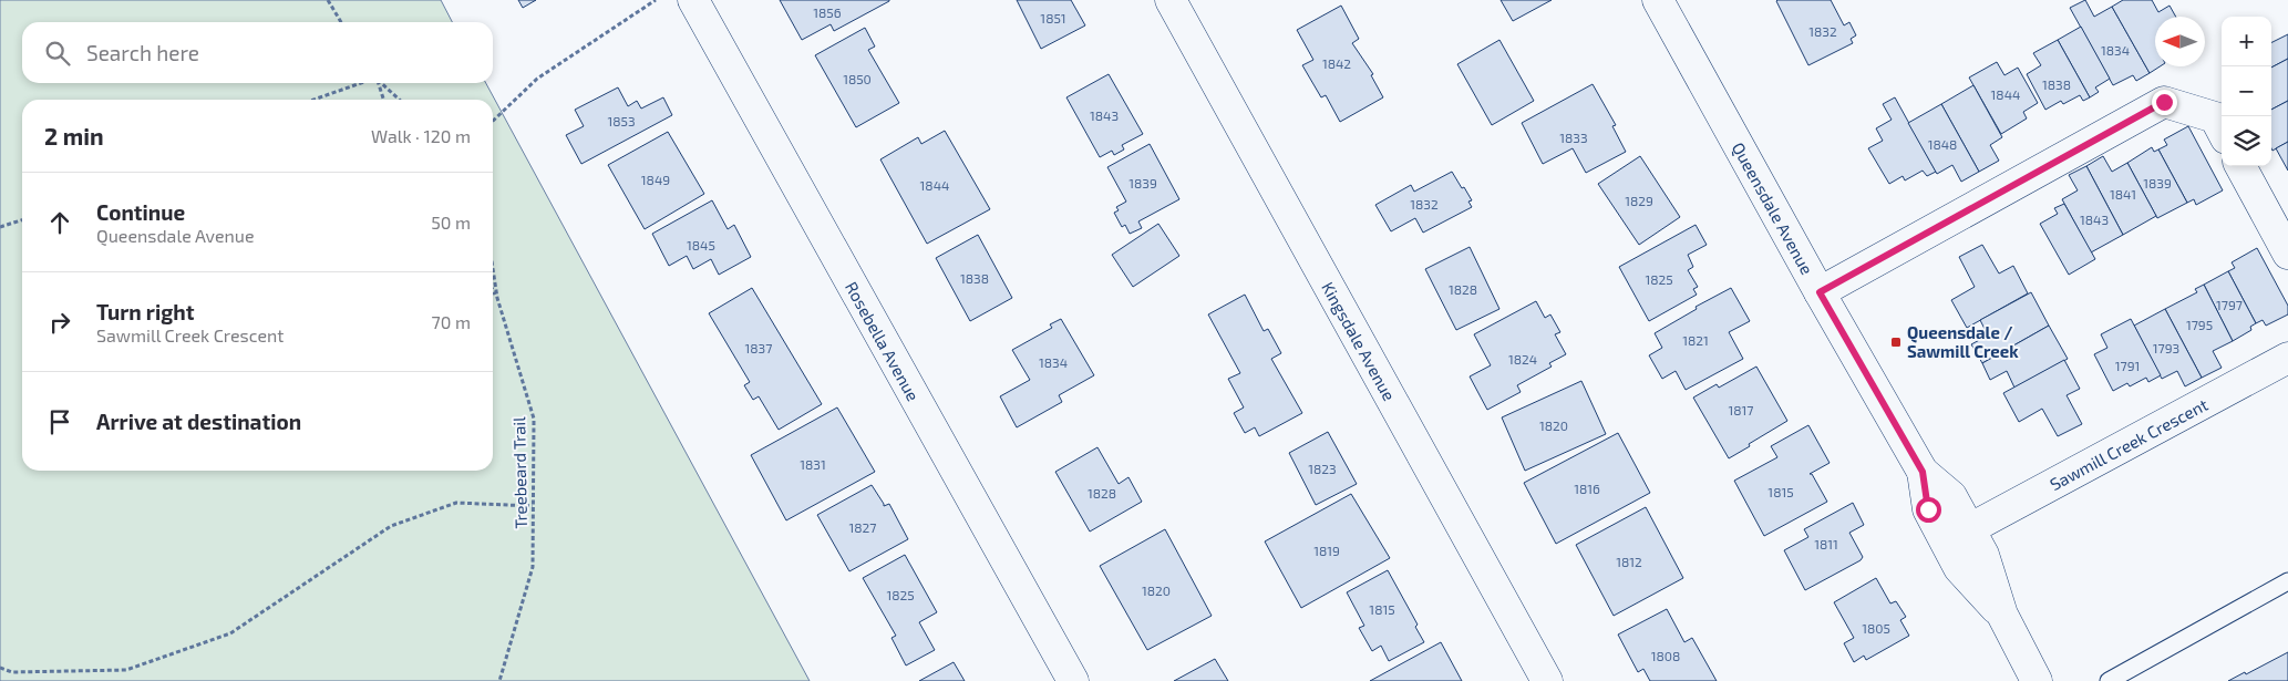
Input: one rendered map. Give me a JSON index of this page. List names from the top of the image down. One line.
{"streets":{"street":["Queensdale Avenue","Rosebella Avenue","Kingsdale Avenue","Sawmill Creek Crescent"],"path":["Treebeard Trail"]},"crossings":[["Queensdale Avenue","Sawmill Creek Crescent"]],"places":{"transit":["Queensdale / Sawmill Creek"]},"house_numbers":["1856","1851","1832","1834","1842","1850","1838","1844","1843","1853","1833","1848","1849","1839","1839","1844","1841","1829","1832","1843","1845","1838","1825","1828","1797","1795","1821","1837","1793","1824","1834","1791","1817","1820","1831","1823","1816","1815","1828","1827","1811","1819","1812","1820","1825","1815","1805","1808"],"north":"left","page":{"map_buttons":["+","−"],"search":"Search here","heading":["2 min","Walk · 120 m"],"list":[["Continue","Queensdale Avenue","50 m"],["Turn right","Sawmill Creek Crescent","70 m"],"Arrive at destination"]}}
